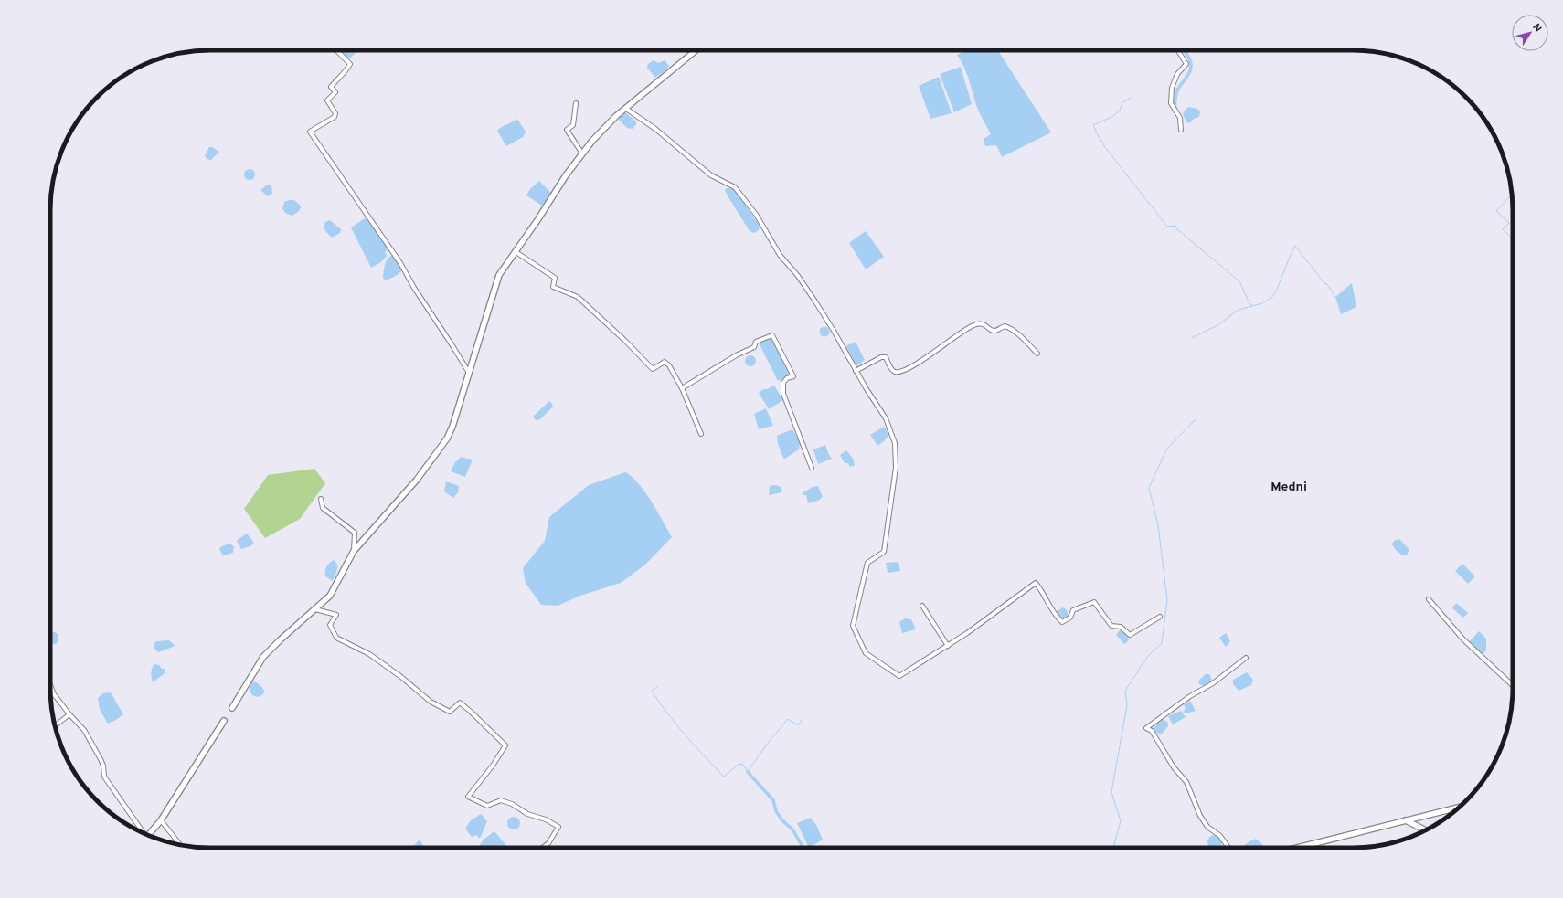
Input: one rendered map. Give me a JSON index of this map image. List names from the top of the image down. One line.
{"districts":["Medni"],"north":"top right"}
